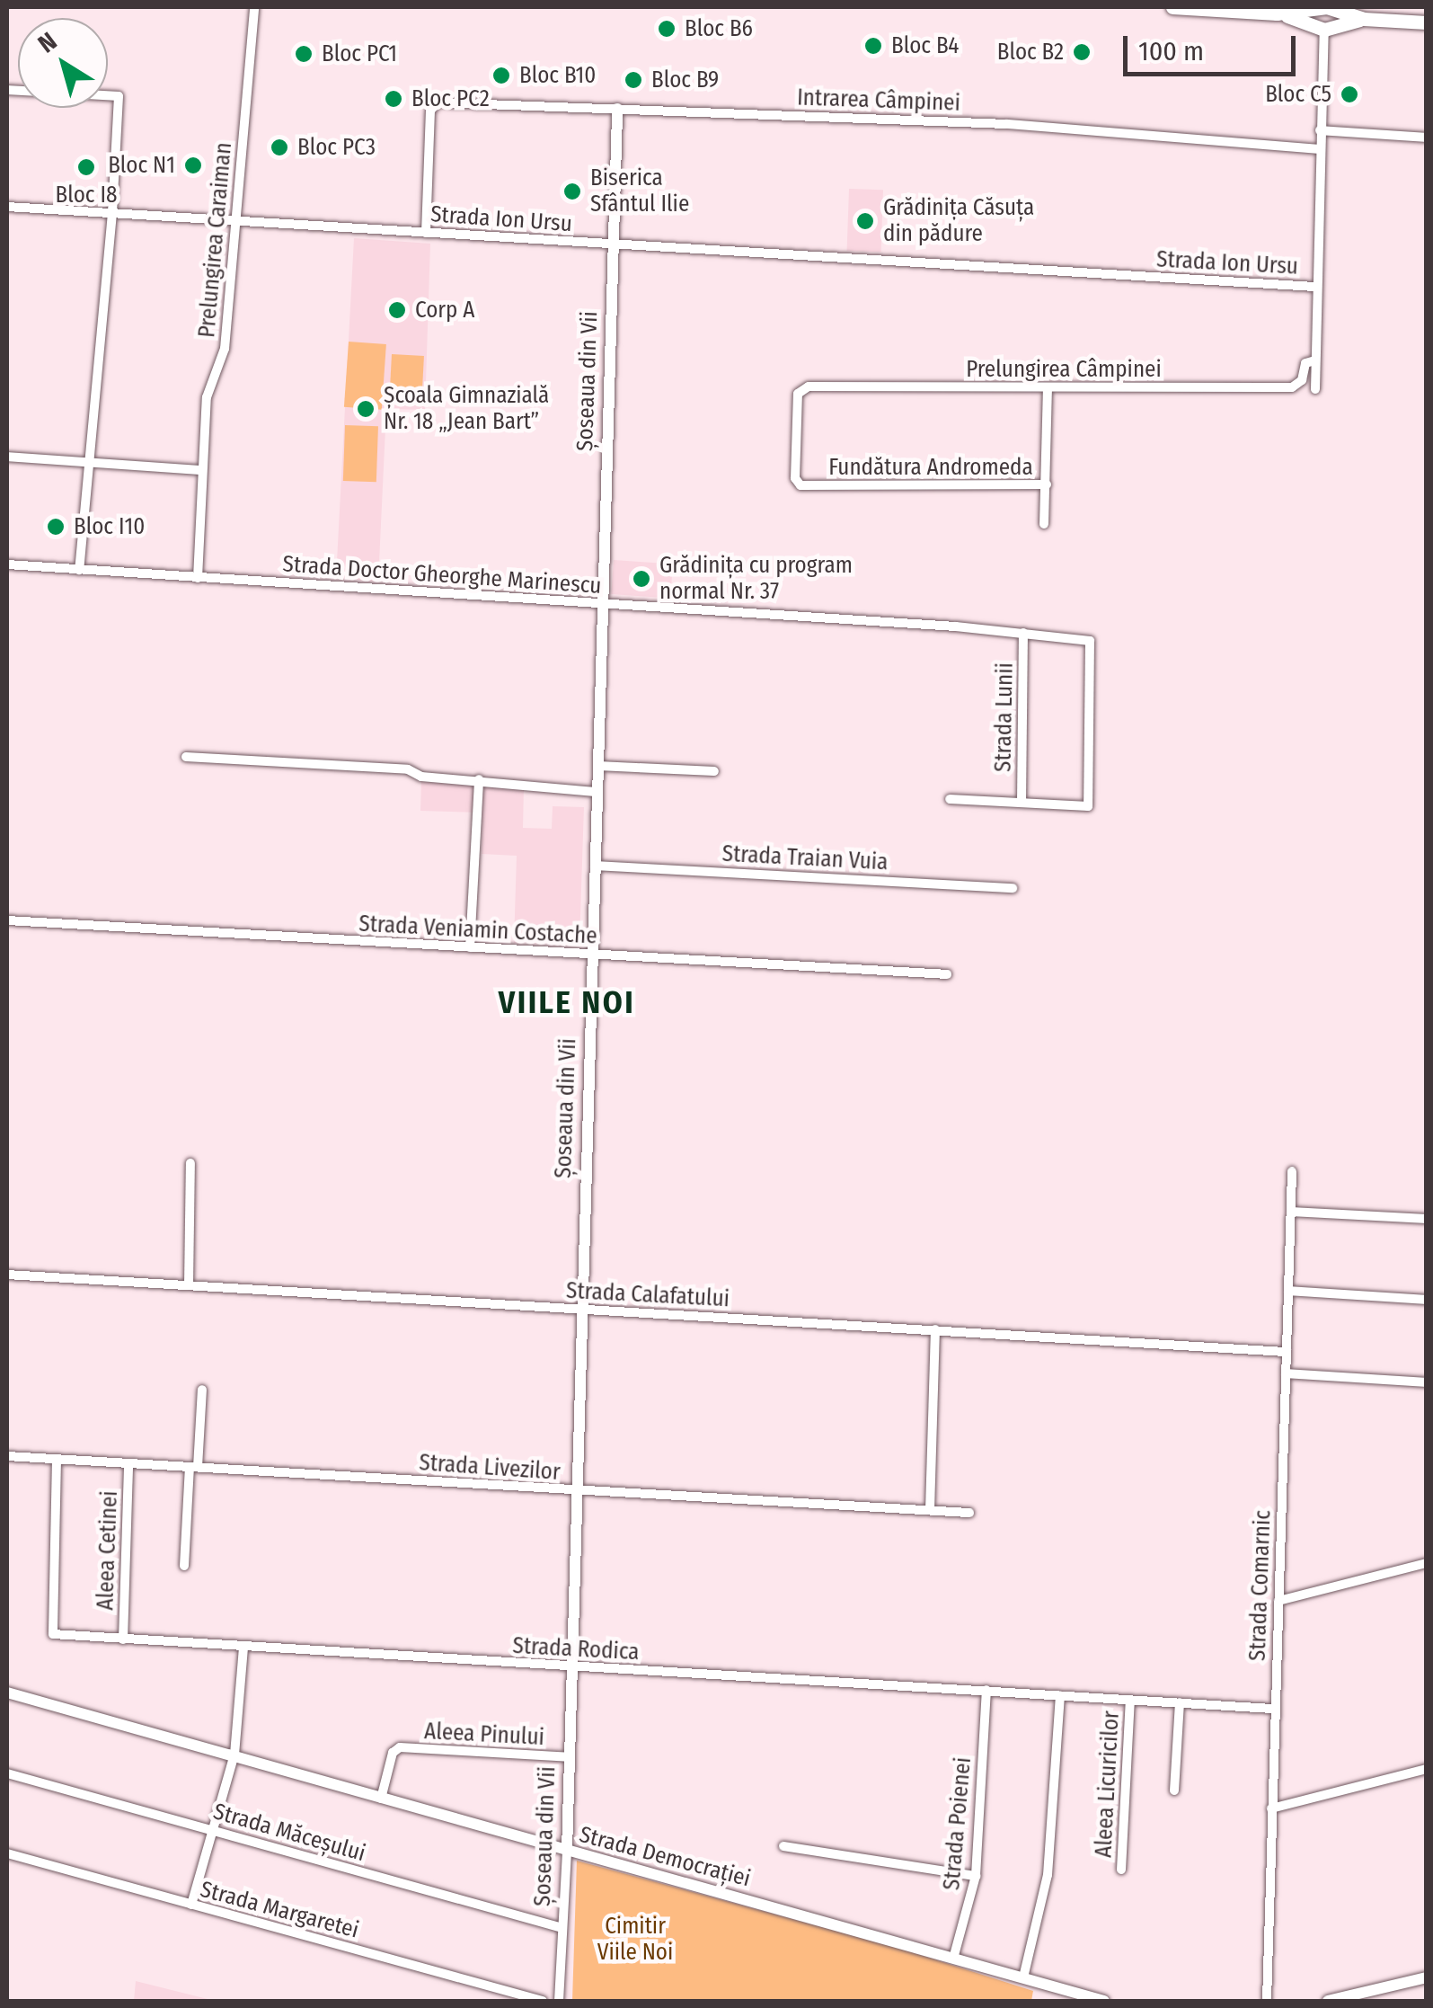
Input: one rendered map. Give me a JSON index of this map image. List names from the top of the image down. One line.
{"streets":{"street":["Intrarea Câmpinei","Strada Ion Ursu","Prelungirea Caraiman","Prelungirea Câmpinei","Șoseaua din Vii","Fundătura Andromeda","Strada Doctor Gheorghe Marinescu","Strada Lunii","Strada Traian Vuia","Strada Veniamin Costache","Strada Calafatului","Strada Livezilor","Aleea Cetinei","Strada Comarnic","Strada Rodica","Aleea Pinului","Aleea Licuricilor","Strada Poienei","Strada Măceșului","Strada Democrației","Strada Margaretei"]},"crossings":[["Intrarea Câmpinei","Strada Ion Ursu"],["Intrarea Câmpinei","Șoseaua din Vii"],["Strada Ion Ursu","Prelungirea Caraiman"],["Strada Ion Ursu","Șoseaua din Vii"],["Prelungirea Caraiman","Strada Doctor Gheorghe Marinescu"],["Prelungirea Câmpinei","Fundătura Andromeda"],["Șoseaua din Vii","Strada Doctor Gheorghe Marinescu"],["Șoseaua din Vii","Strada Traian Vuia"],["Șoseaua din Vii","Strada Veniamin Costache"],["Șoseaua din Vii","Strada Calafatului"],["Șoseaua din Vii","Strada Livezilor"],["Șoseaua din Vii","Strada Rodica"],["Șoseaua din Vii","Aleea Pinului"],["Șoseaua din Vii","Strada Măceșului"],["Șoseaua din Vii","Strada Democrației"],["Strada Doctor Gheorghe Marinescu","Strada Lunii"],["Strada Calafatului","Strada Comarnic"],["Strada Livezilor","Aleea Cetinei"],["Strada Livezilor","Strada Rodica"],["Aleea Cetinei","Strada Rodica"],["Strada Comarnic","Strada Rodica"],["Strada Rodica","Aleea Licuricilor"],["Strada Rodica","Strada Poienei"],["Aleea Pinului","Strada Democrației"],["Strada Poienei","Strada Democrației"]],"districts":["VIILE NOI"],"parks":["Cimitir Viile Noi"],"places":["Bloc B6","Bloc B4","Bloc B2","Bloc PC1","Bloc B10","Bloc B9","Bloc C5","Bloc PC2","Bloc PC3","Bloc N1","Bloc I8","Biserica Sfântul Ilie","Grădinița Căsuța din pădure","Corp A","Școala Gimnazială Nr. 18 „Jean Bart”","Bloc I10","Grădinița cu program normal Nr. 37"],"scale_bar":"100 m","north":"top left"}
